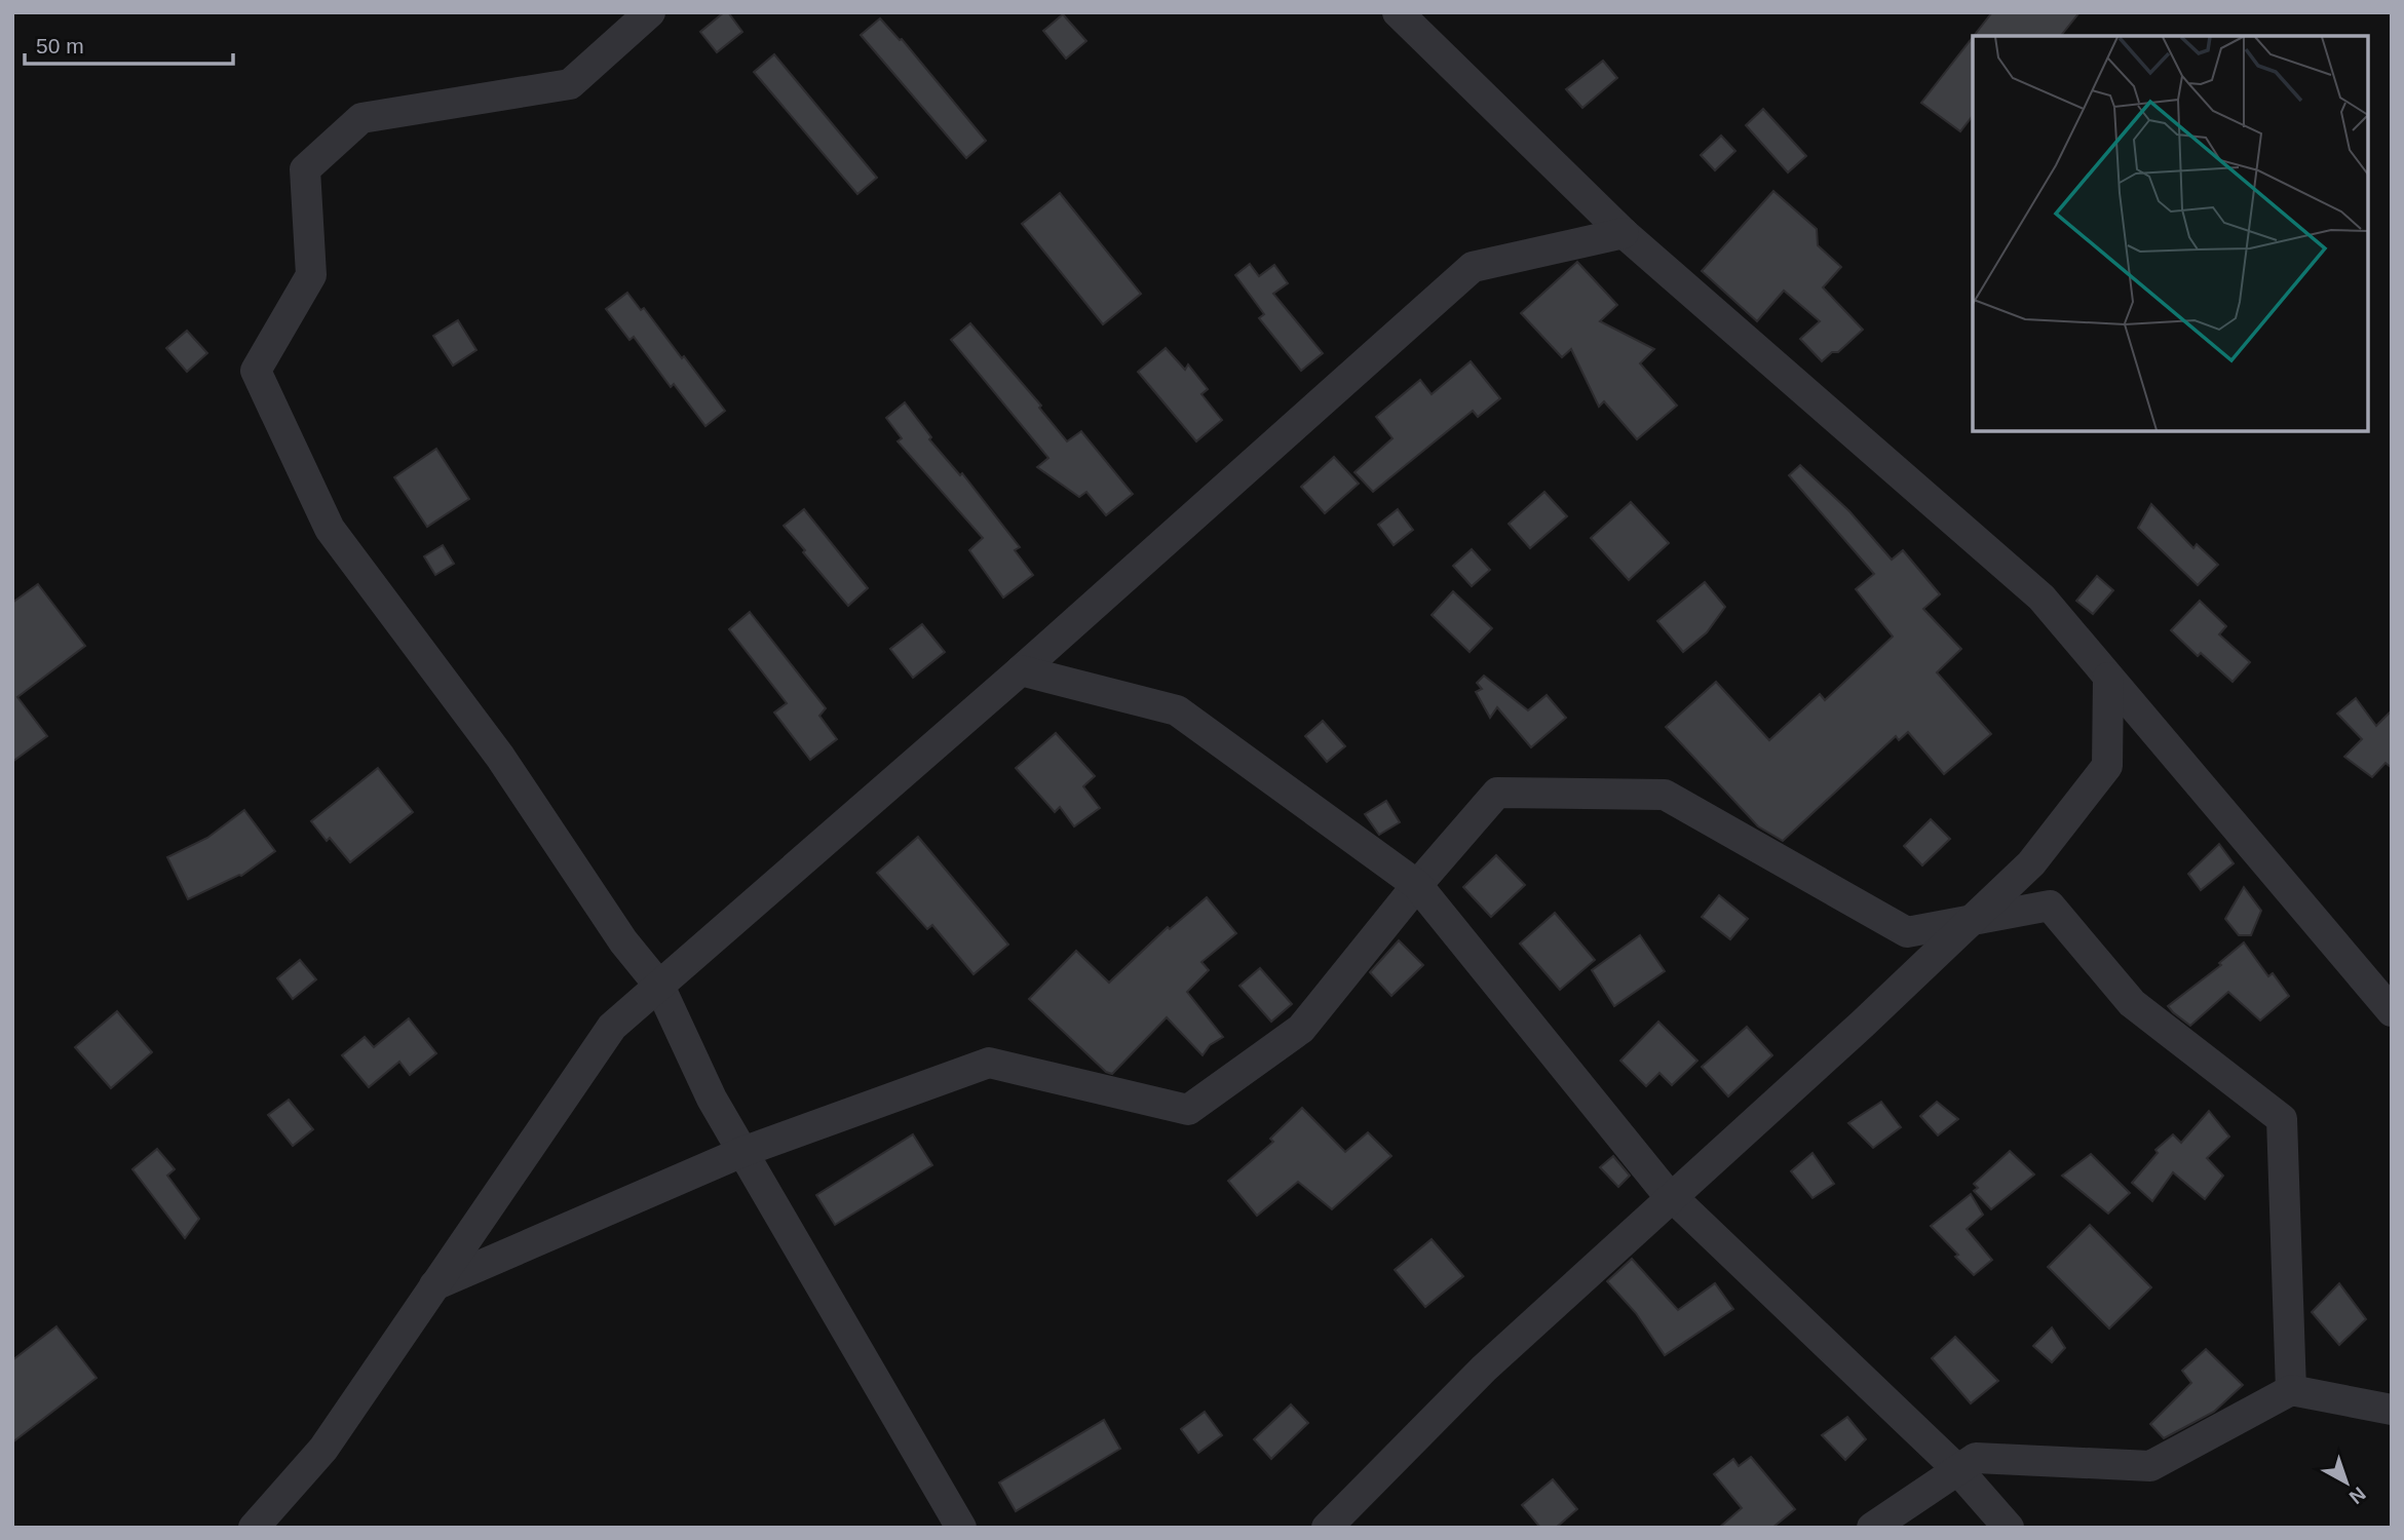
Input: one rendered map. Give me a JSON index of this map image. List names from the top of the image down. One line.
{"scale_bar":"50 m","north":"bottom right"}
